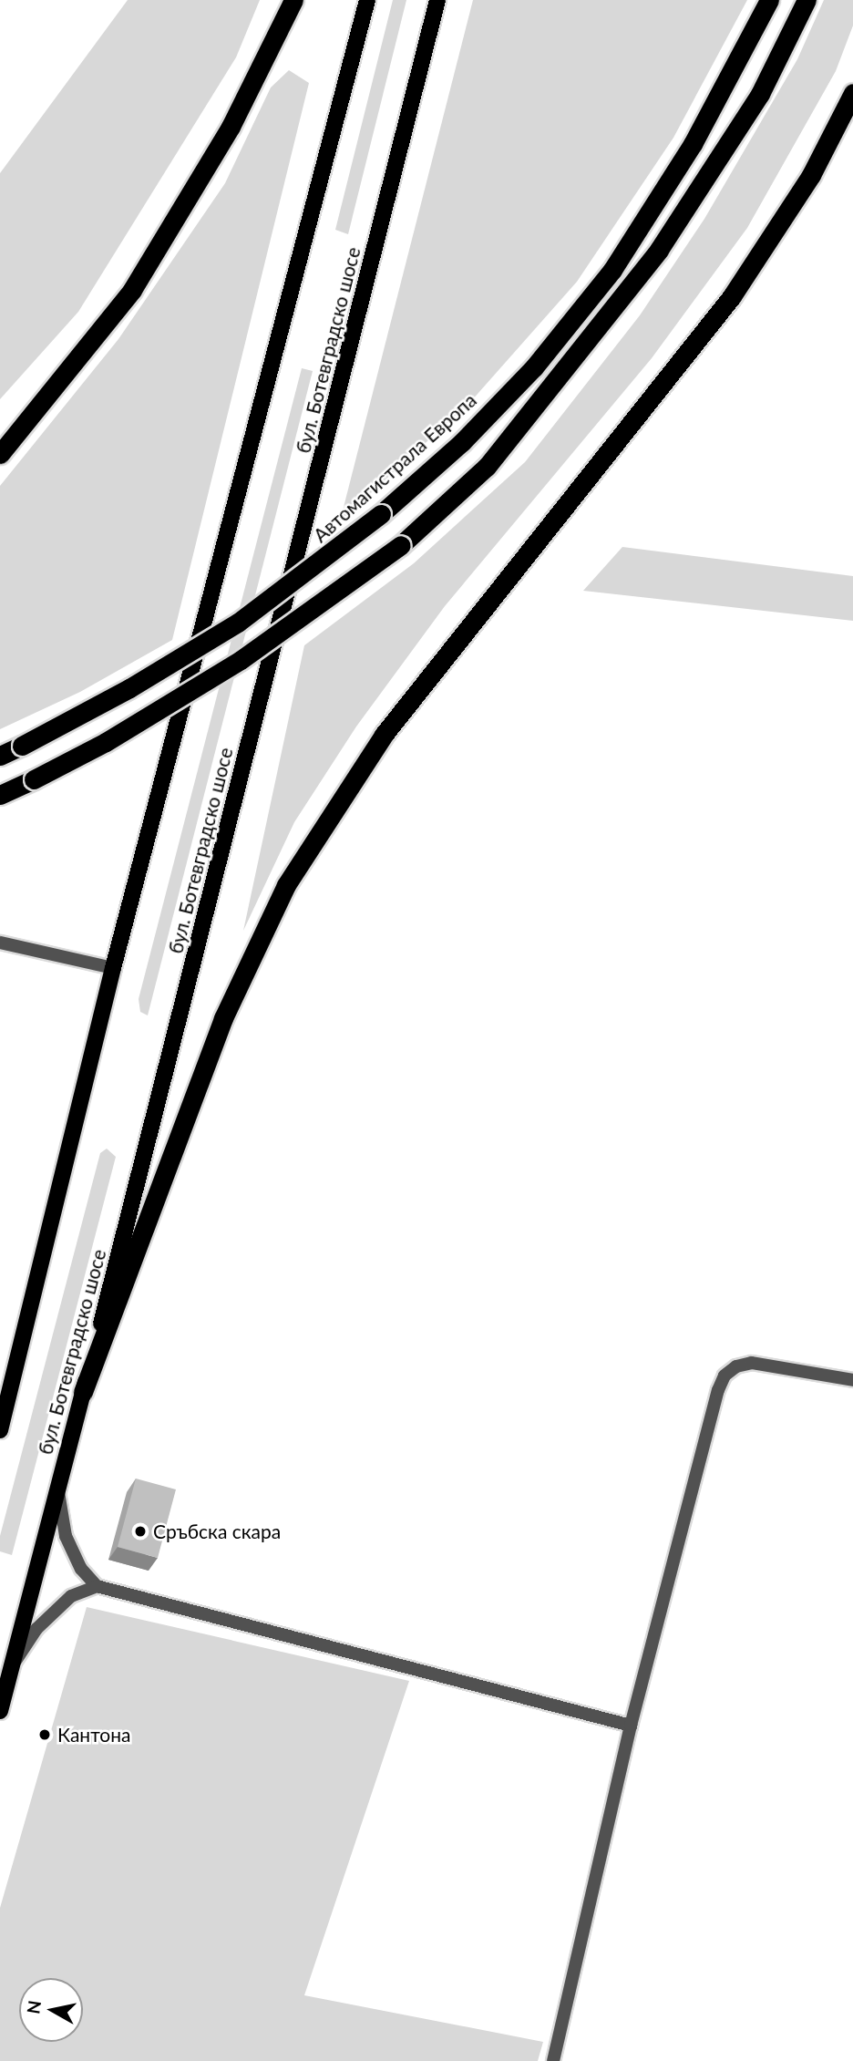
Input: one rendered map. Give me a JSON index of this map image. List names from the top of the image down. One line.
{"streets":{"highway":["Автомагистрала Европа"],"main road":["бул. Ботевградско шосе"]},"places":["Сръбска скара","Кантона"],"north":"left"}
